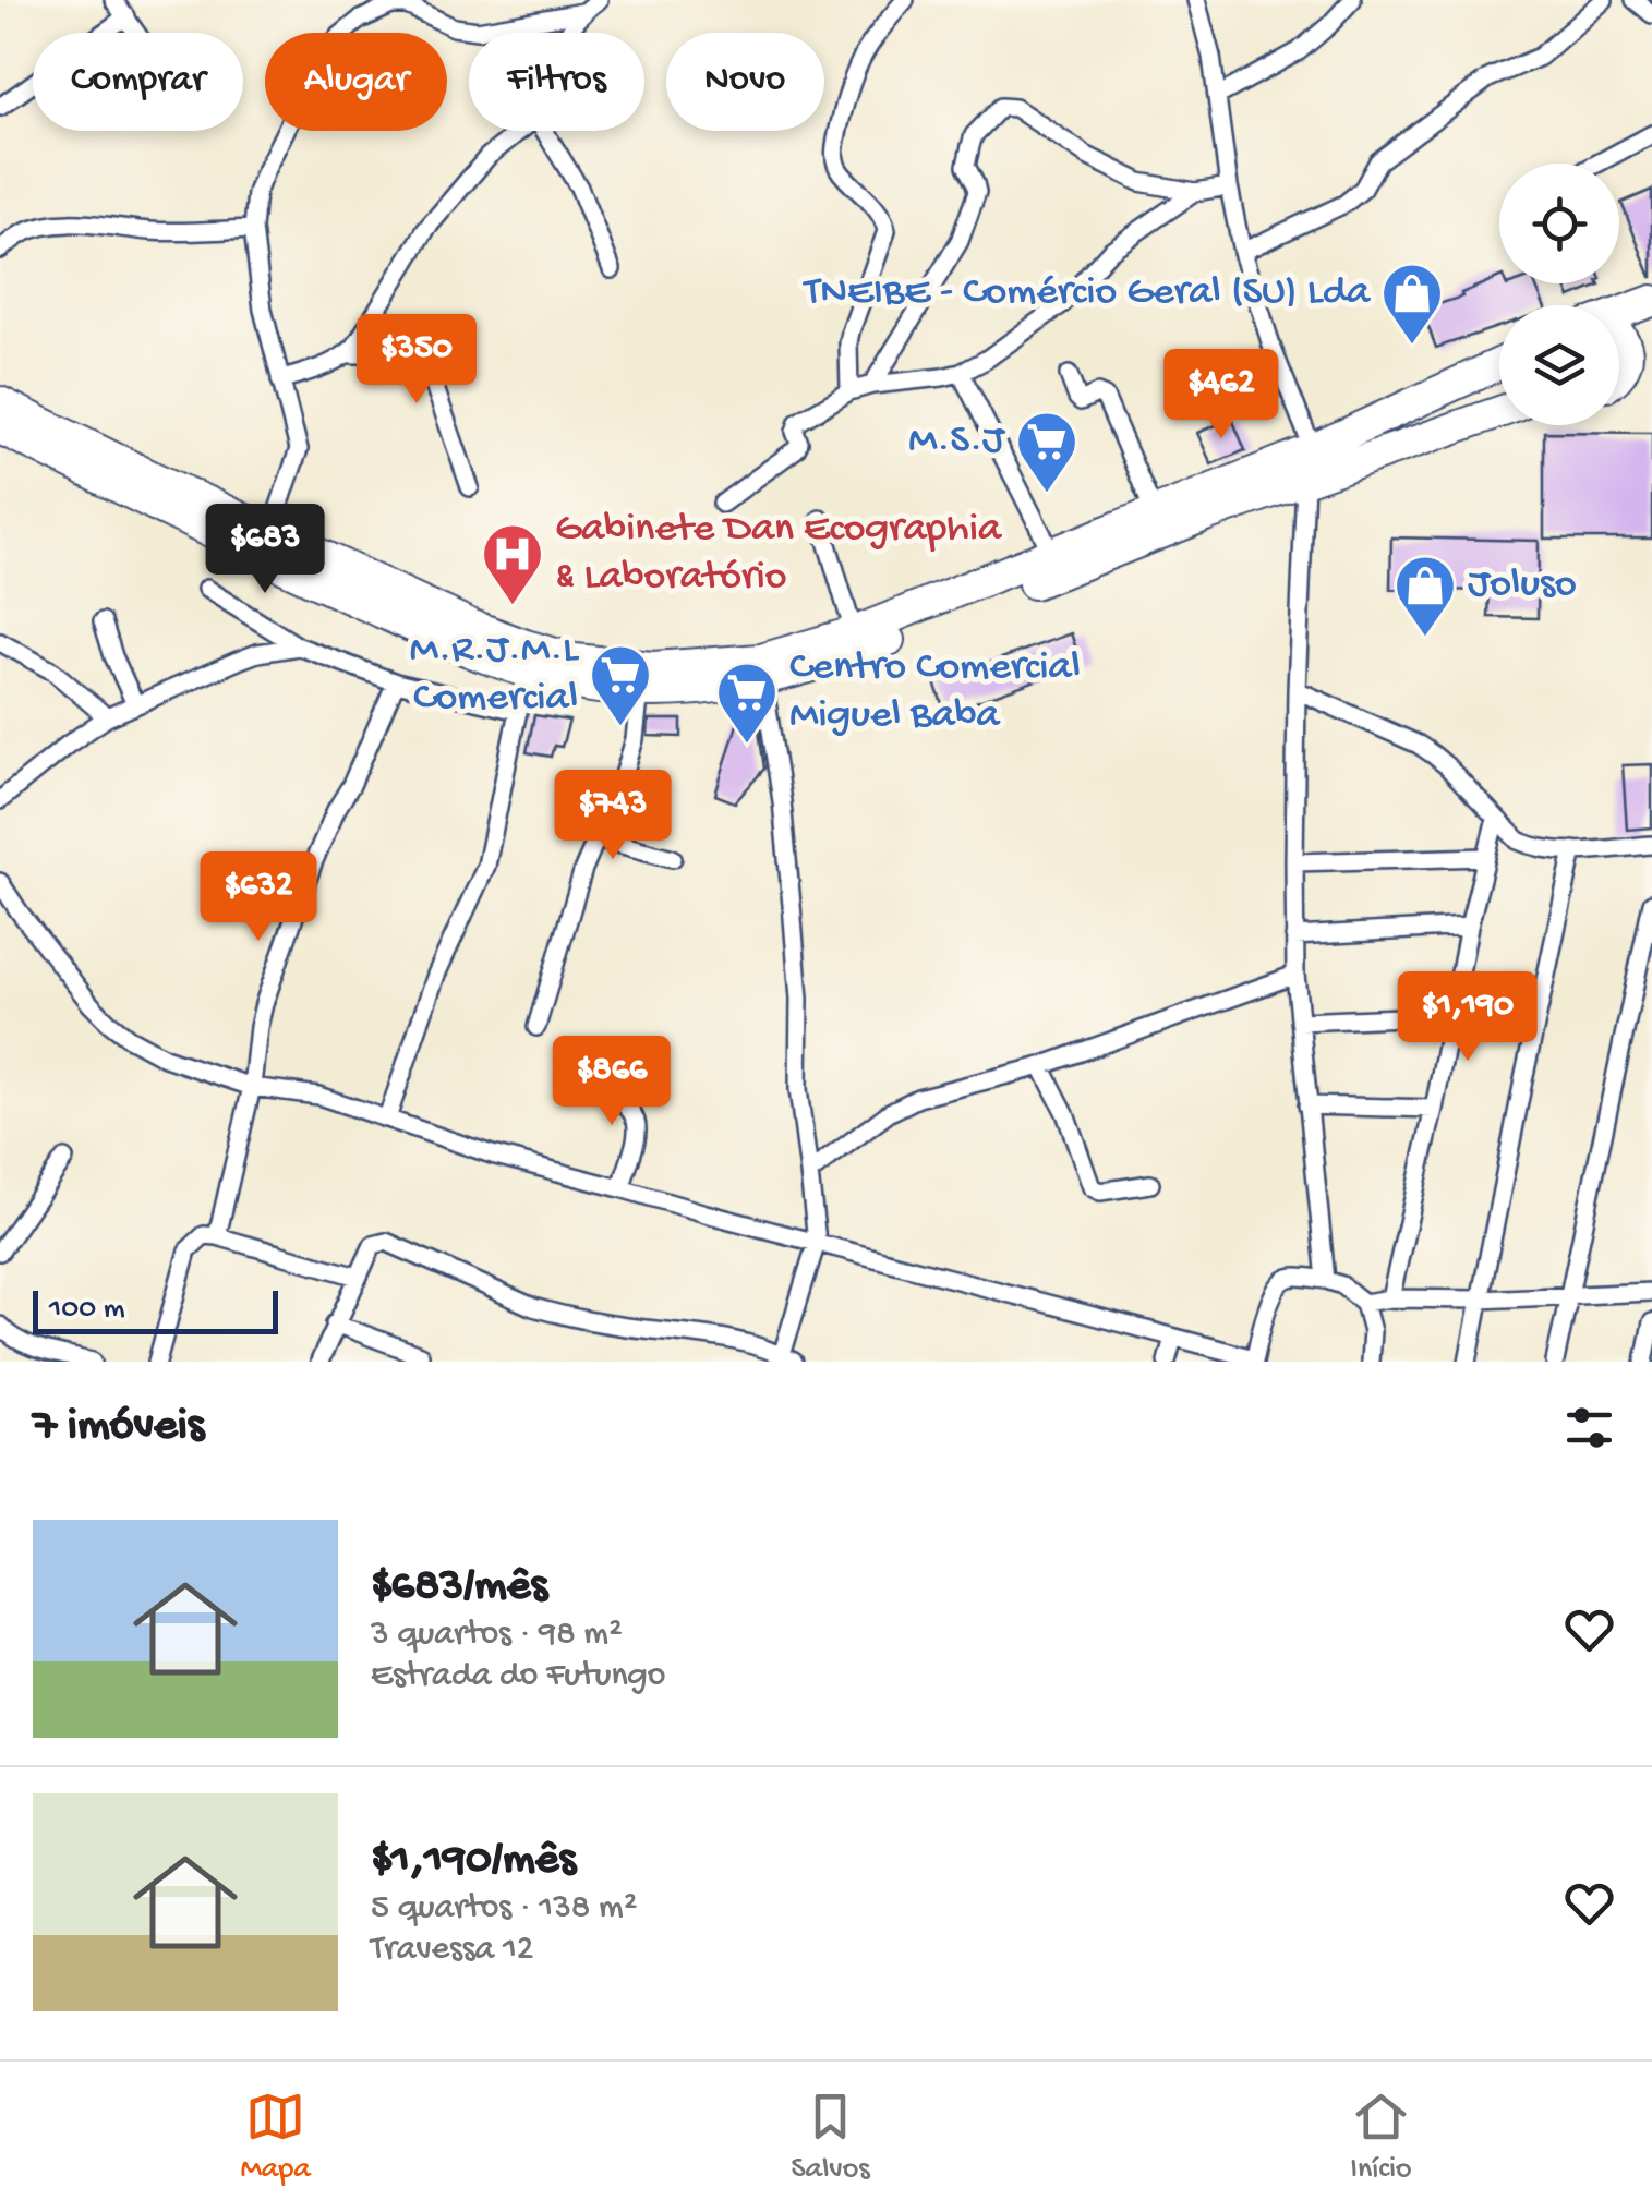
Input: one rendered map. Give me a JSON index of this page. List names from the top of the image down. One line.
{"places":{"shop":["TNEIBE - Comércio Geral (SU) Lda","Joluso"],"supermarket":["M.S.J","M.R.J.M.L Comercial","Centro Comercial Miguel Baba"],"hospital":["Gabinete Dan Ecographia & Laboratório"]},"scale_bar":"100 m","page":{"chip":["Comprar","Alugar","Filtros","Novo"],"price":["$350","$462","$683","$743","$632","$1,190","$866"],"scale":"100 m","heading":"7 imóveis","list":[{"name":"$683/mês","note":"3 quartos · 98 m² · Estrada do Futungo"},{"name":"$1,190/mês","note":"5 quartos · 138 m² · Travessa 12"}],"tabs":["Mapa","Salvos","Início"]}}
